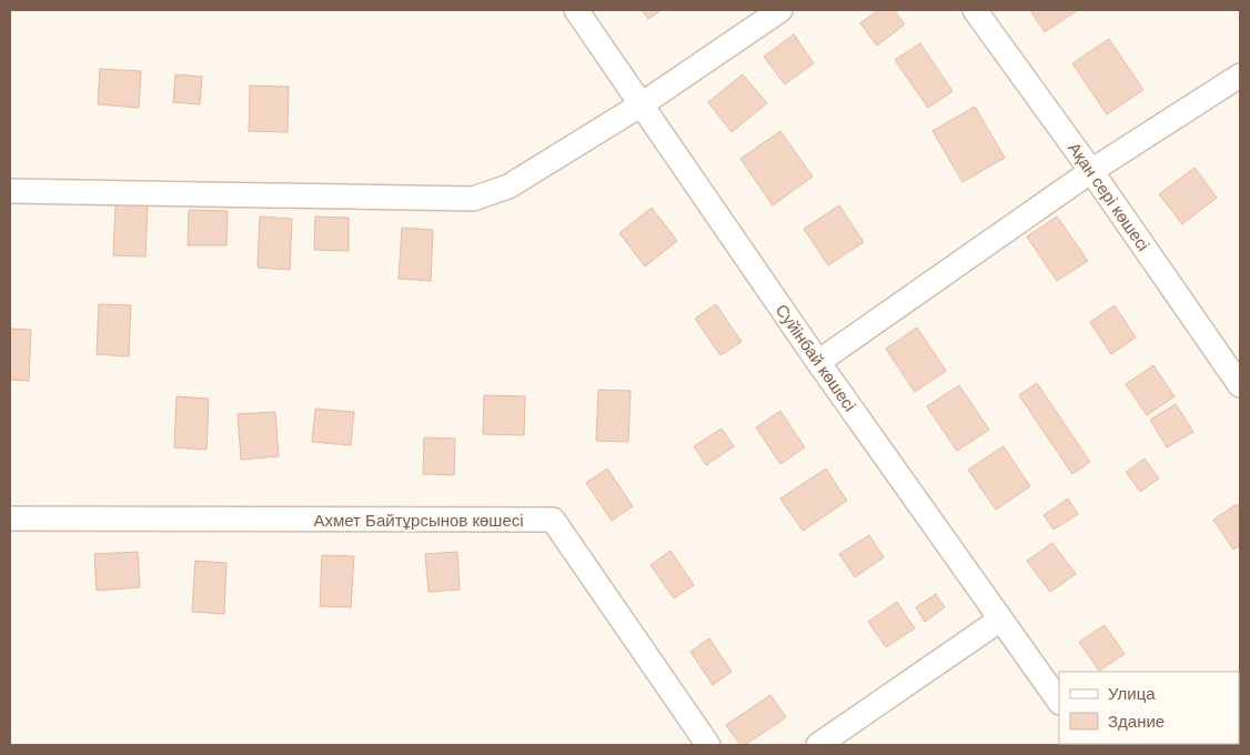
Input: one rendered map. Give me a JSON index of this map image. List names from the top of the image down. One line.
{"streets":{"street":["Ақан сері көшесі","Суйінбай көшесі","Ахмет Байтұрсынов көшесі"]},"legend":["Улица","Здание"]}
